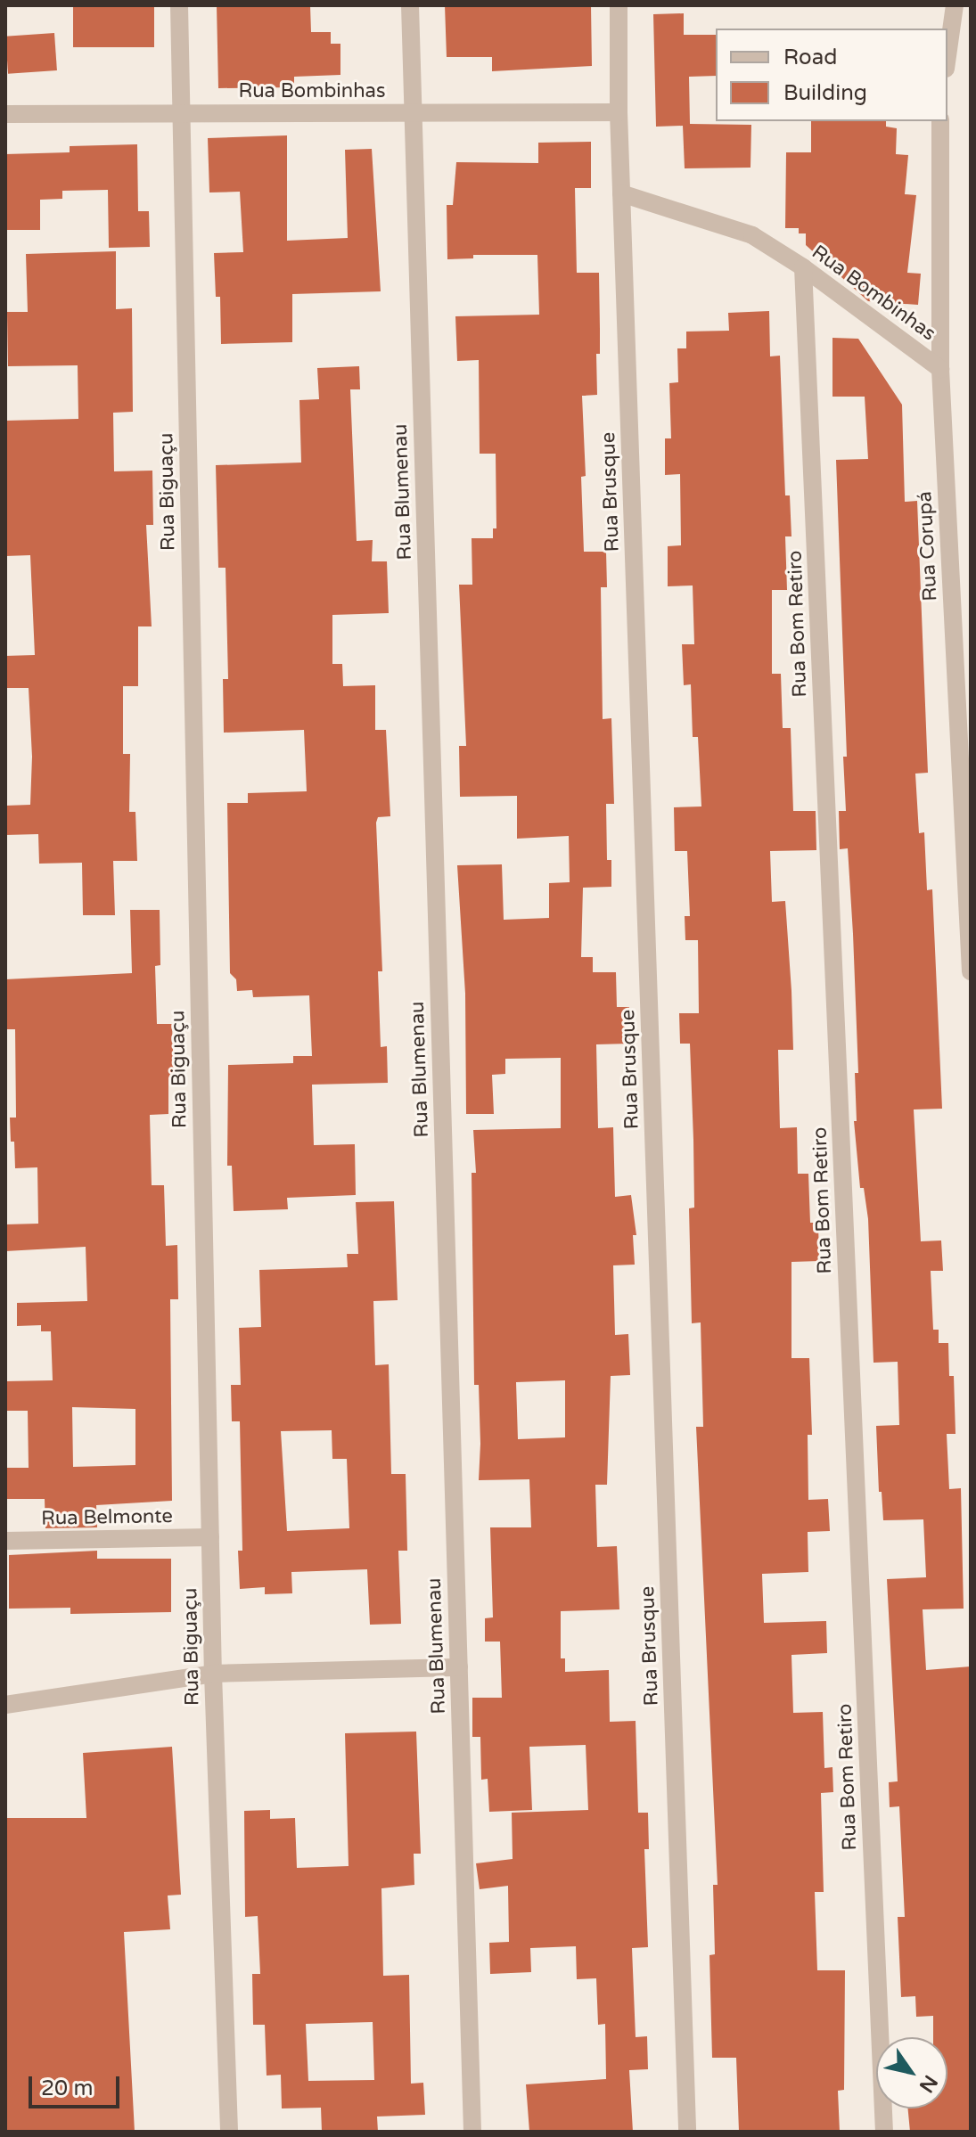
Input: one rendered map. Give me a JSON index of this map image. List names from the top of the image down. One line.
{"streets":{"street":["Rua Bombinhas","Rua Biguaçu","Rua Blumenau","Rua Brusque","Rua Corupá","Rua Bom Retiro","Rua Belmonte"]},"crossings":[["Rua Bombinhas","Rua Biguaçu"],["Rua Bombinhas","Rua Blumenau"],["Rua Bombinhas","Rua Brusque"],["Rua Bombinhas","Rua Corupá"],["Rua Bombinhas","Rua Bom Retiro"],["Rua Biguaçu","Rua Belmonte"]],"legend":["Road","Building"],"scale_bar":"20 m","north":"bottom right"}
